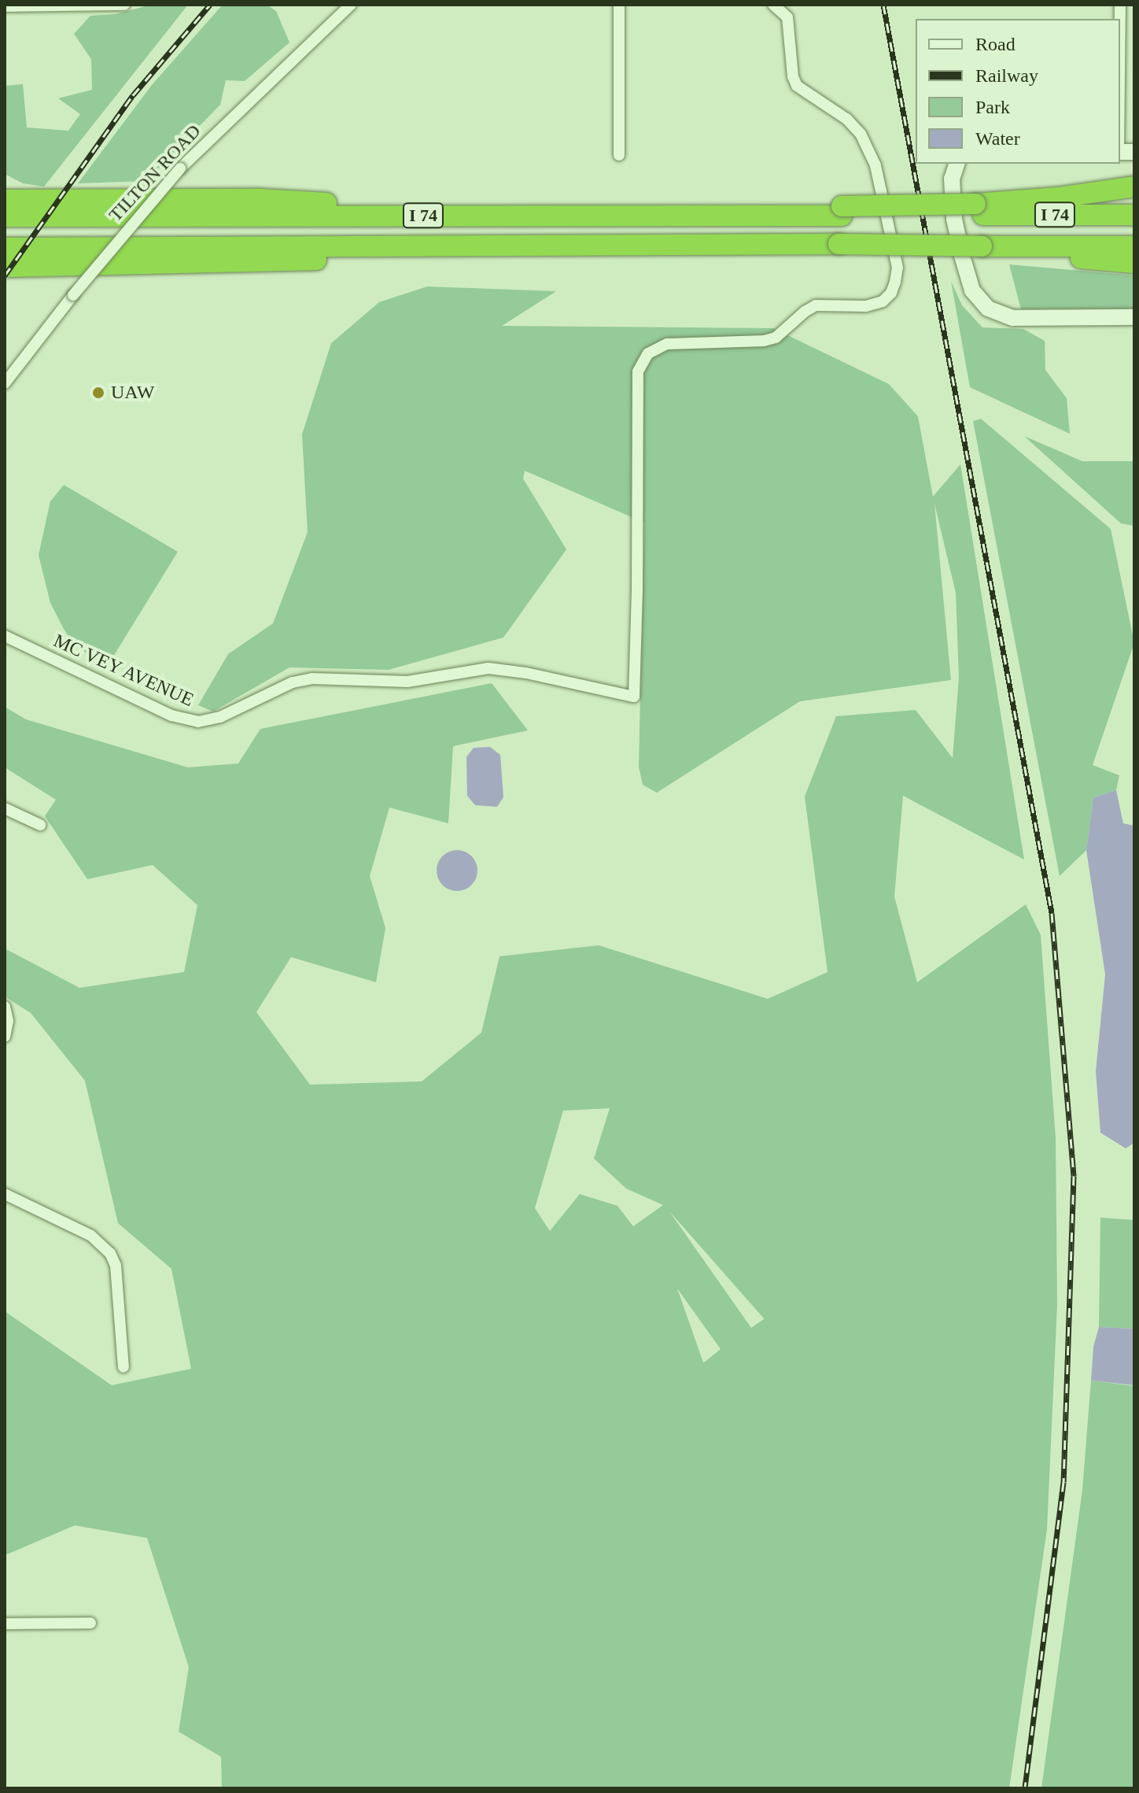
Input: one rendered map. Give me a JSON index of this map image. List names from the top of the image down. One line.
{"streets":{"highway":["I 74"],"street":["TILTON ROAD","MC VEY AVENUE"]},"places":["UAW"],"legend":["Road","Railway","Park","Water"]}
